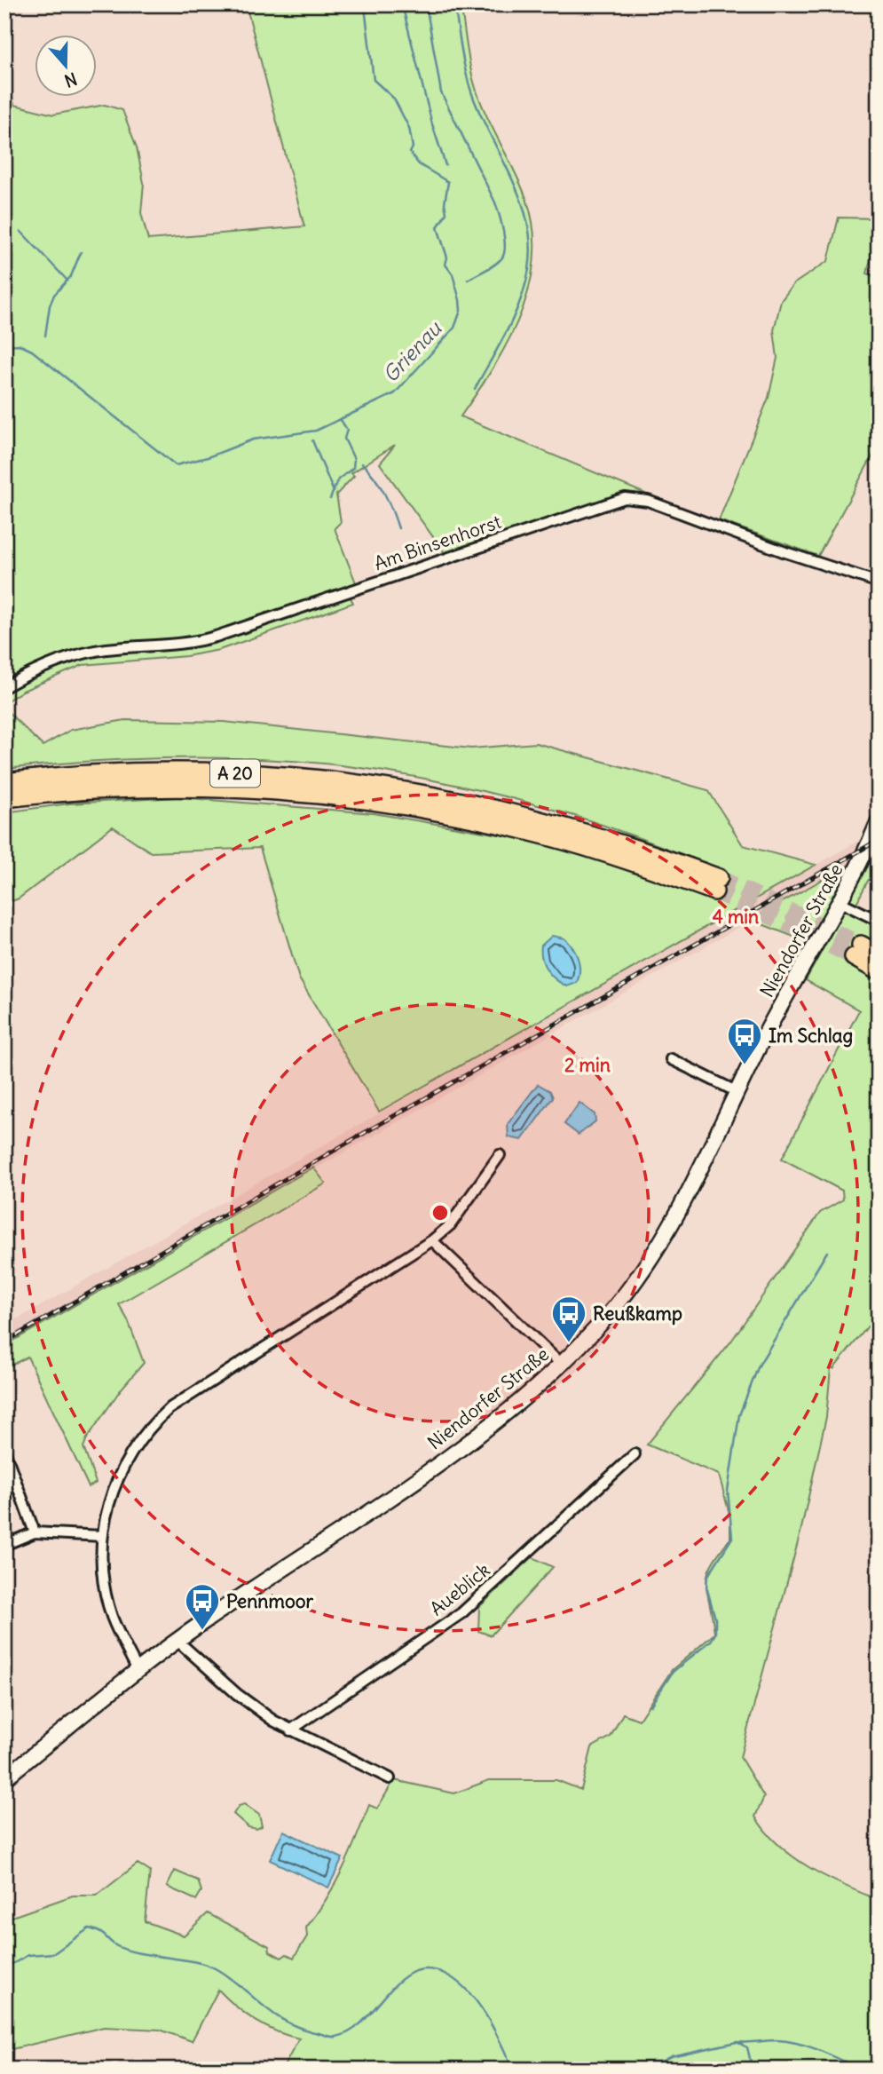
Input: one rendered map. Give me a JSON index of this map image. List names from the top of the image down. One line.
{"streets":{"highway":["A 20"],"main road":["Niendorfer Straße"],"street":["Am Binsenhorst","Aueblick"]},"water":["Grienau"],"places":{"bus stop":["Im Schlag","Reußkamp","Pennmoor"]},"north":"bottom","rings":["4 min","2 min"]}
